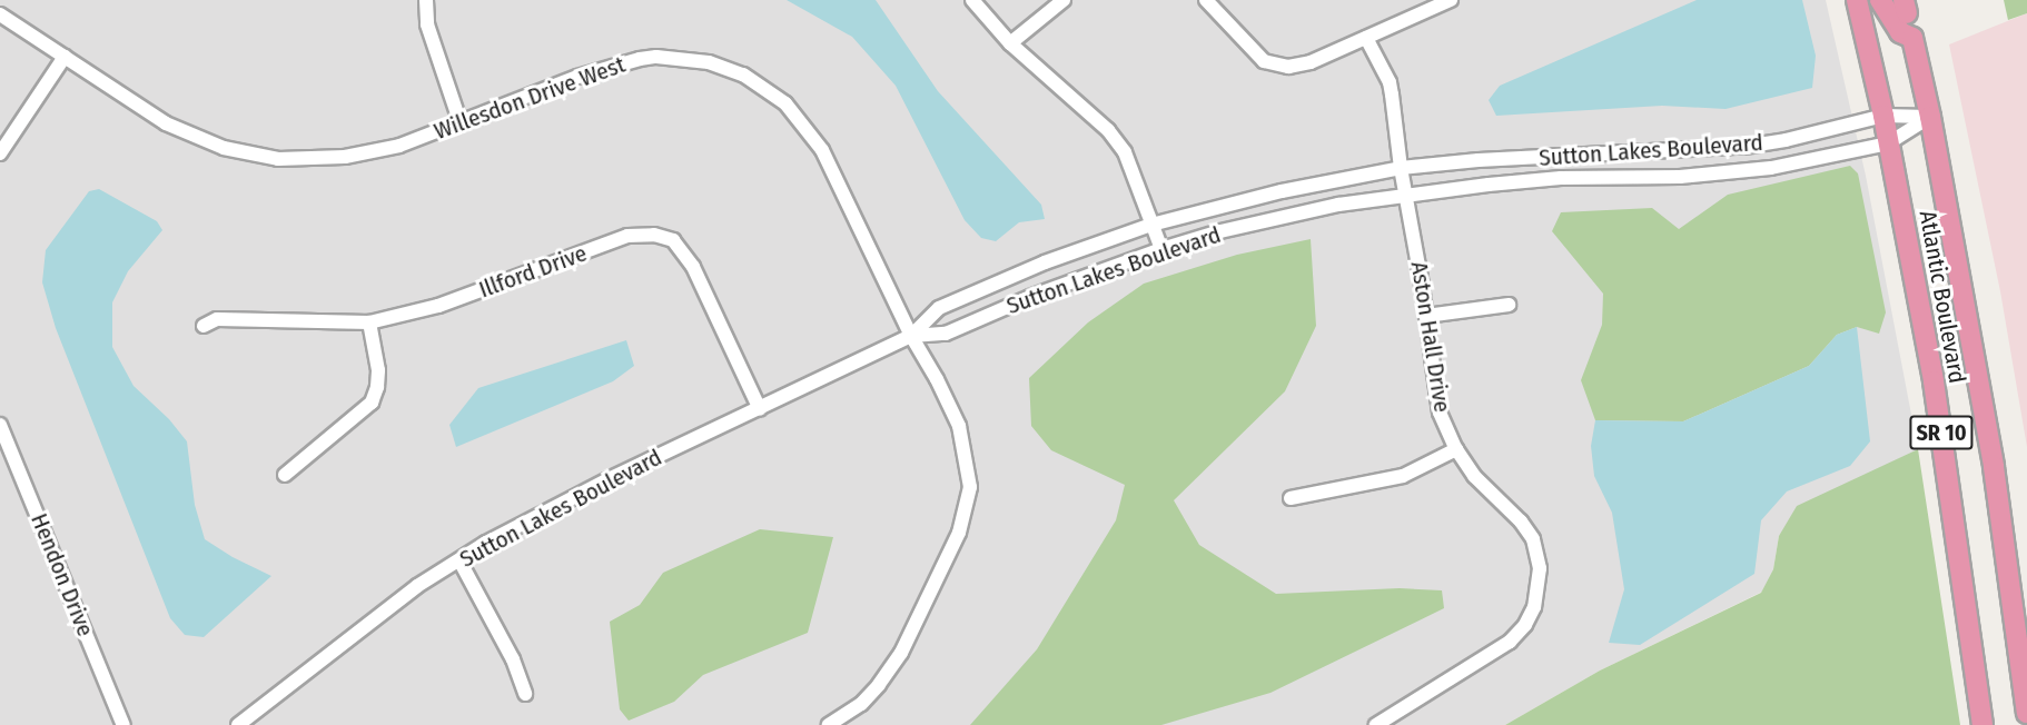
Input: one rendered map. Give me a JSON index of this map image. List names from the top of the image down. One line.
{"streets":{"highway":["Atlantic Boulevard","SR 10"],"street":["Willesdon Drive West","Sutton Lakes Boulevard","Illford Drive","Aston Hall Drive","Hendon Drive"]},"crossings":[["Willesdon Drive West","Sutton Lakes Boulevard"],["Sutton Lakes Boulevard","Illford Drive"],["Sutton Lakes Boulevard","Atlantic Boulevard"],["Sutton Lakes Boulevard","Aston Hall Drive"]]}
